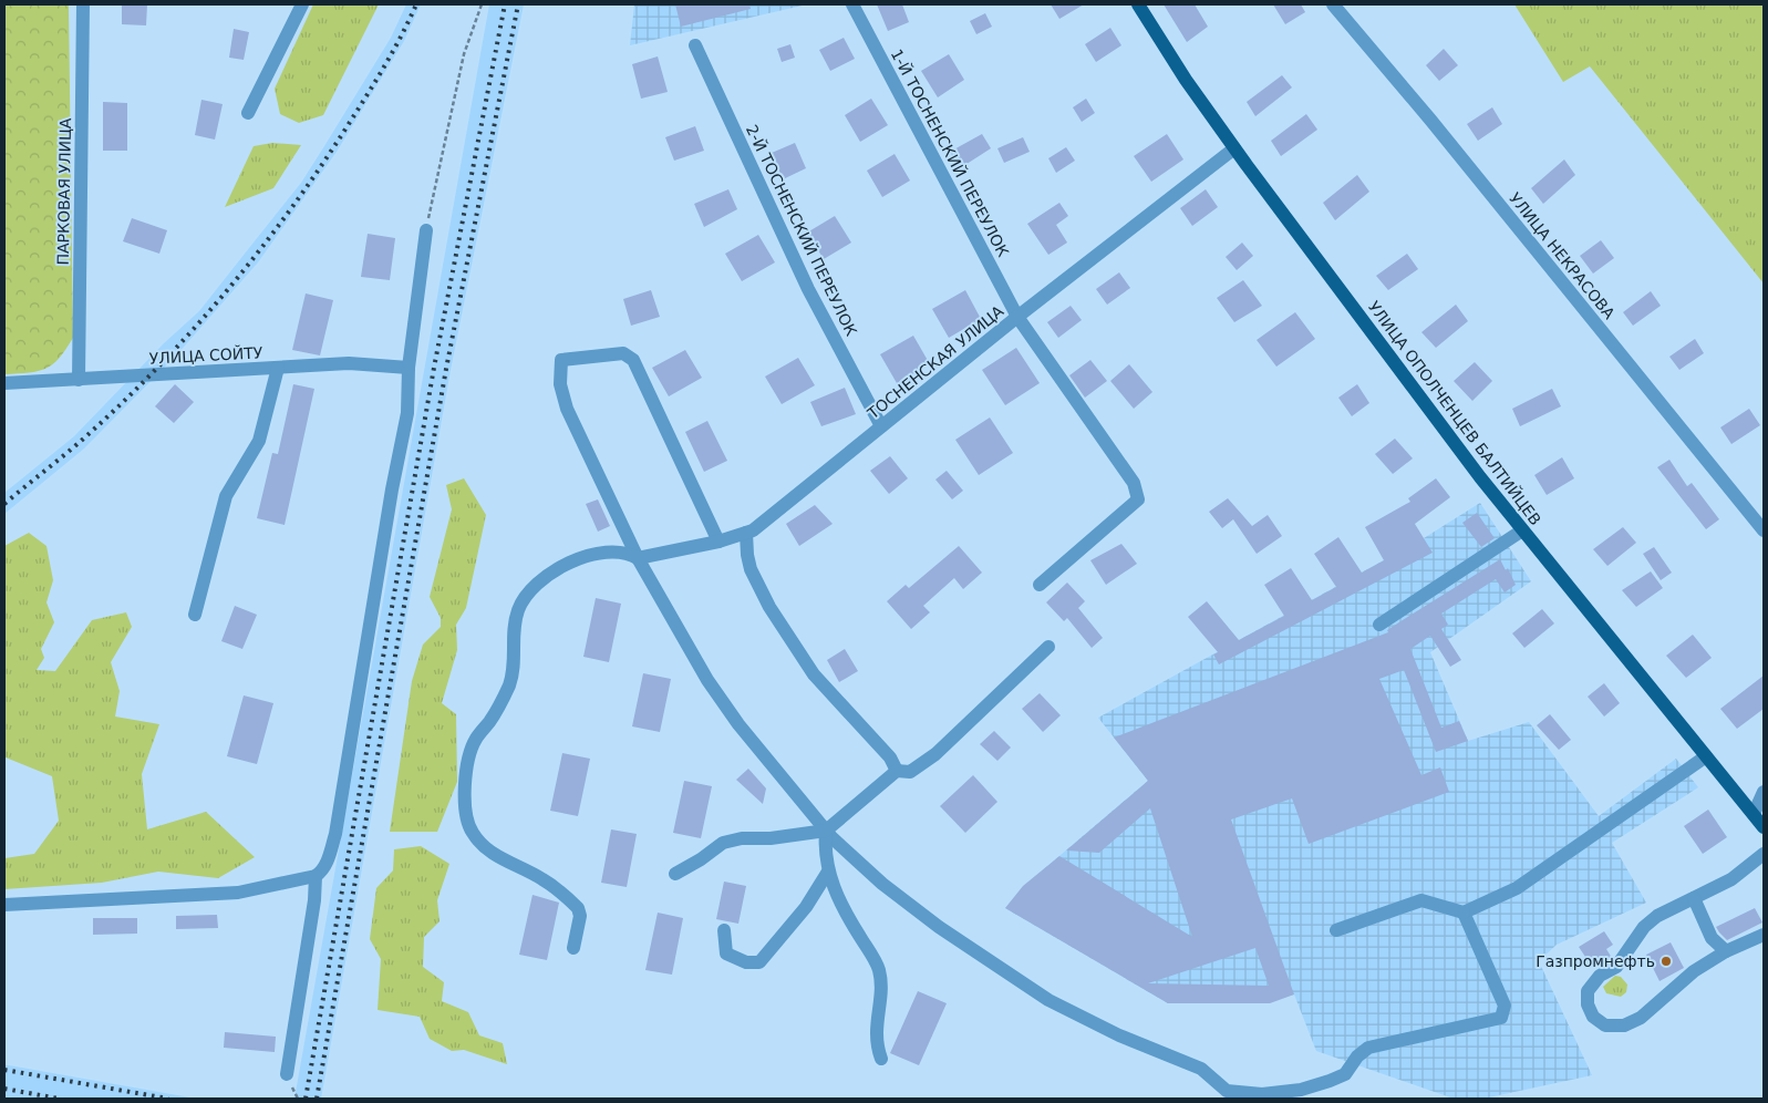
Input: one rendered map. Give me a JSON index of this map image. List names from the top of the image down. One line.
{"streets":{"main road":["УЛИЦА ОПОЛЧЕНЦЕВ БАЛТИЙЦЕВ"],"street":["1-Й ТОСНЕНСКИЙ ПЕРЕУЛОК","ПАРКОВАЯ УЛИЦА","2-Й ТОСНЕНСКИЙ ПЕРЕУЛОК","УЛИЦА НЕКРАСОВА","УЛИЦА СОЙТУ","ТОСНЕНСКАЯ УЛИЦА"]},"crossings":[["1-Й ТОСНЕНСКИЙ ПЕРЕУЛОК","ТОСНЕНСКАЯ УЛИЦА"],["ПАРКОВАЯ УЛИЦА","УЛИЦА СОЙТУ"],["2-Й ТОСНЕНСКИЙ ПЕРЕУЛОК","ТОСНЕНСКАЯ УЛИЦА"],["ТОСНЕНСКАЯ УЛИЦА","УЛИЦА ОПОЛЧЕНЦЕВ БАЛТИЙЦЕВ"]],"places":["Газпромнефть"]}
